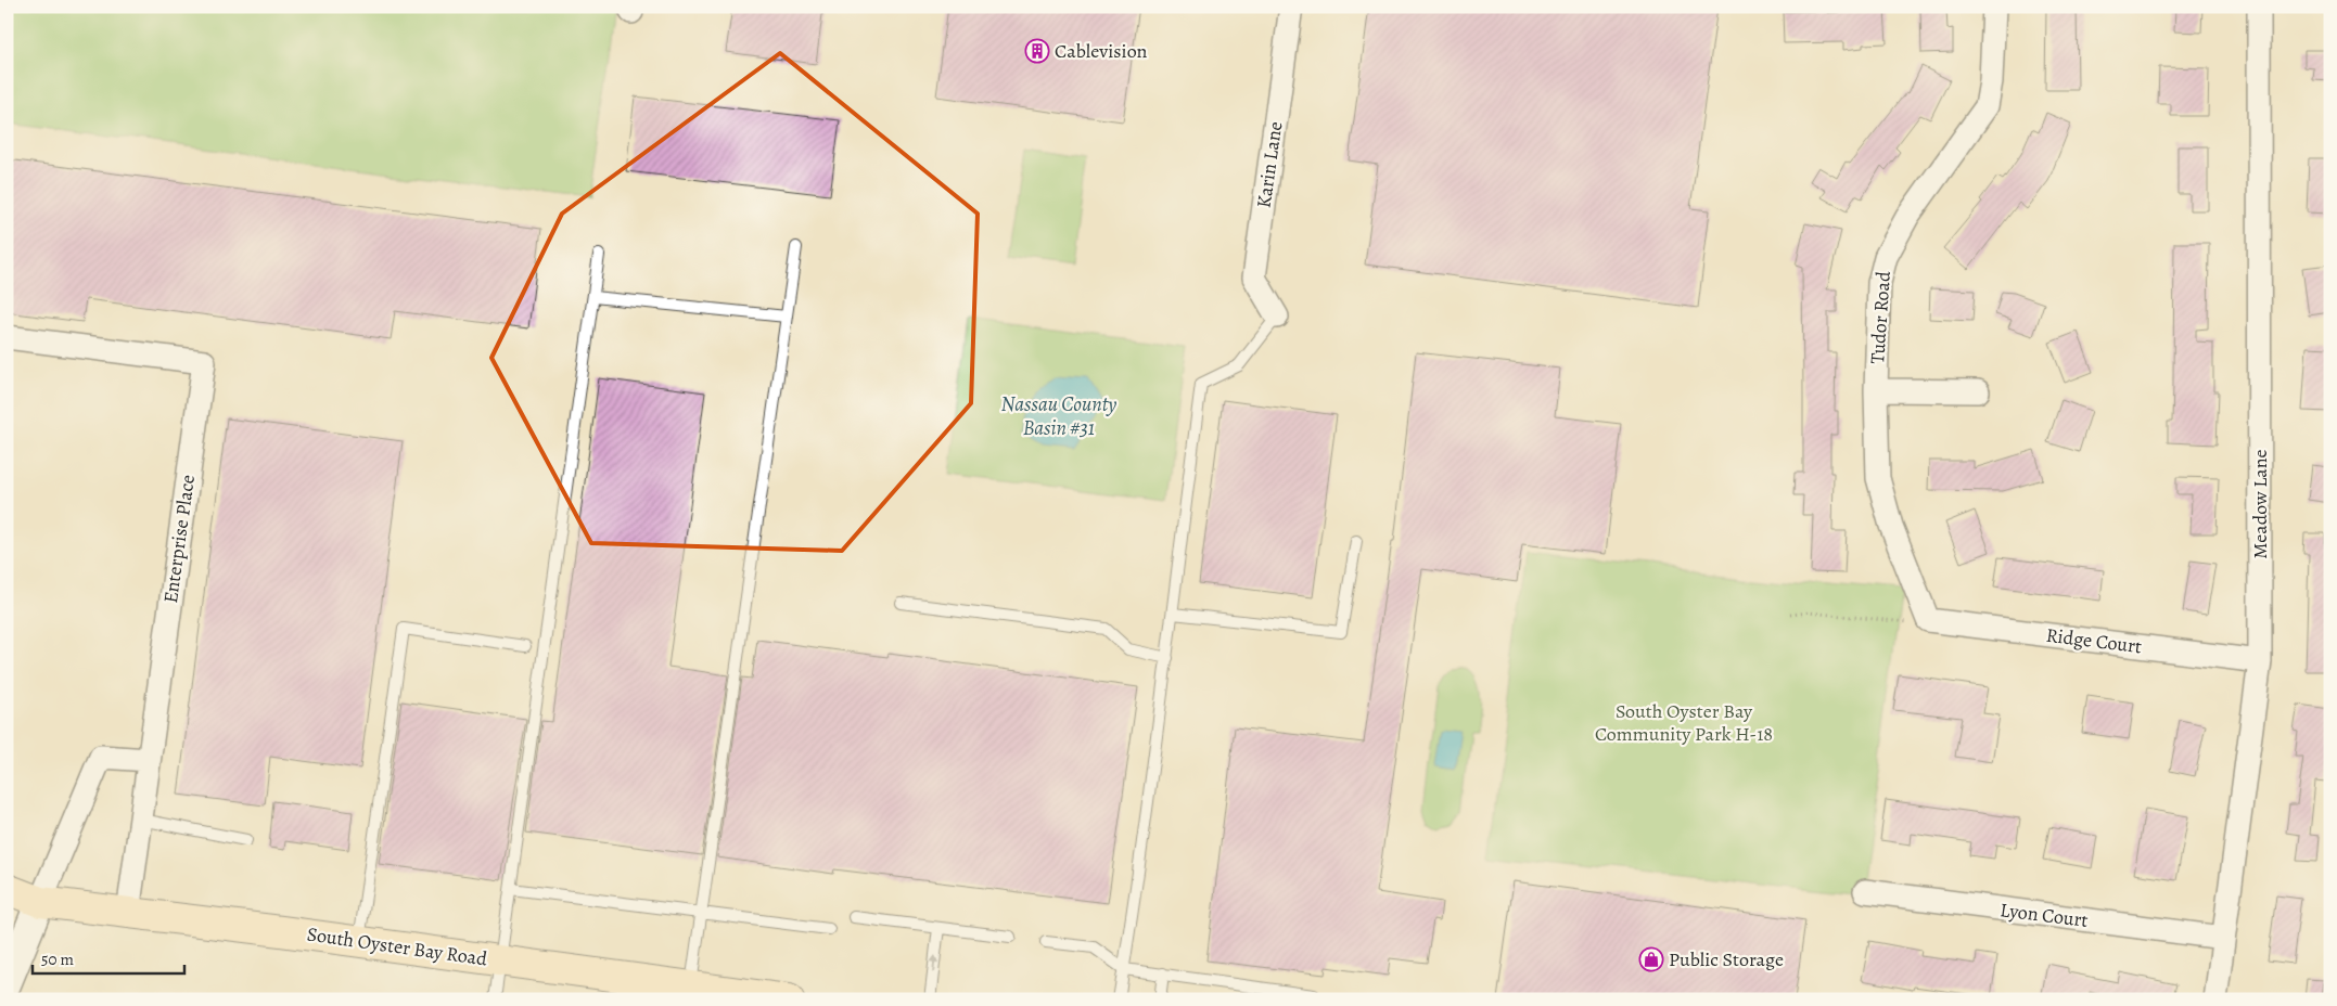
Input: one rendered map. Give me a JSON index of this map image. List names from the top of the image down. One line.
{"streets":{"main road":["South Oyster Bay Road"],"street":["Karin Lane","Tudor Road","Meadow Lane","Enterprise Place","Ridge Court","Lyon Court"]},"crossings":[["Tudor Road","Ridge Court"],["Meadow Lane","Ridge Court"],["Meadow Lane","Lyon Court"],["Enterprise Place","South Oyster Bay Road"]],"water":["Nassau County Basin #31"],"parks":["South Oyster Bay Community Park H-18"],"places":{"building":["Cablevision"],"shop":["Public Storage"]},"scale_bar":"50 m"}
